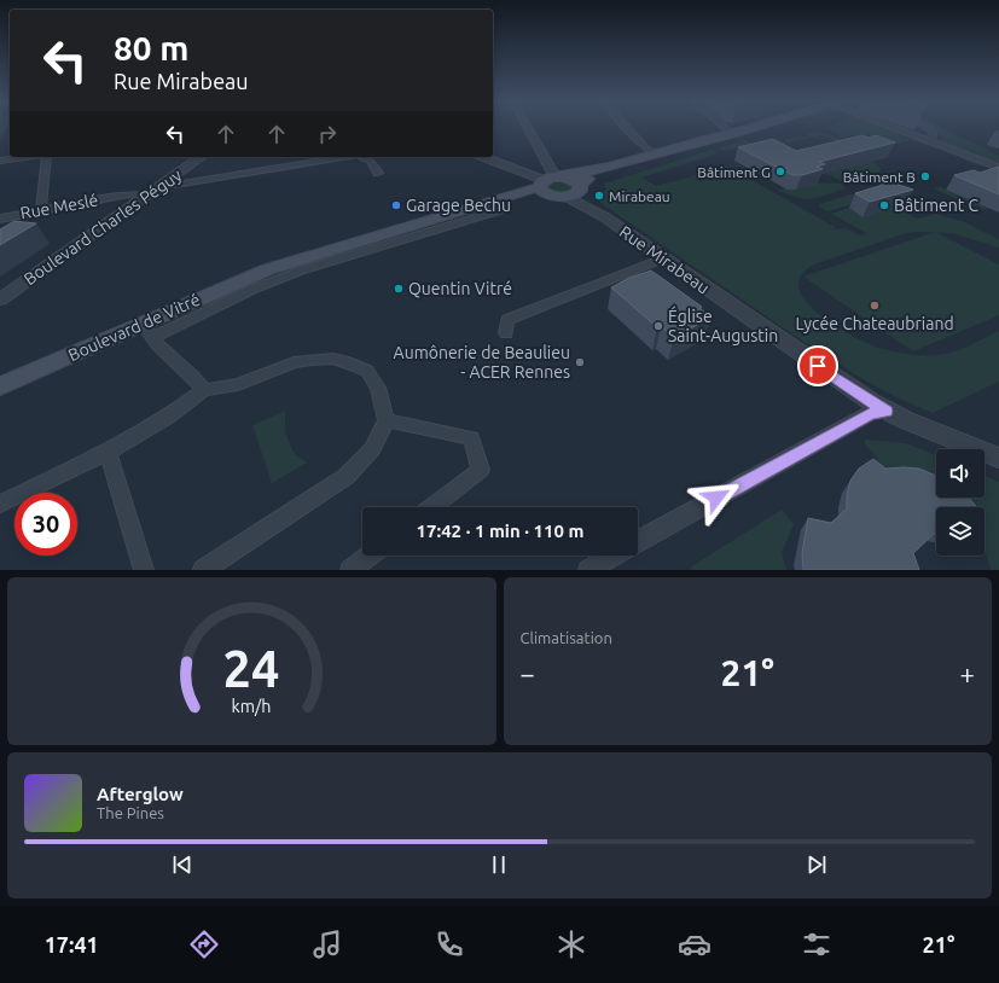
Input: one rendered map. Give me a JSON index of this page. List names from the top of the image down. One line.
{"streets":{"main road":["Boulevard de Vitré"],"street":["Rue Meslé","Boulevard Charles Péguy","Rue Mirabeau"]},"crossings":[["Rue Meslé","Boulevard Charles Péguy"],["Rue Mirabeau","Boulevard de Vitré"]],"places":["Bâtiment G","Bâtiment B","Mirabeau","Garage Bechu","Bâtiment C","Quentin Vitré","Lycée Chateaubriand","Église Saint-Augustin","Aumônerie de Beaulieu - ACER Rennes"],"page":{"turn":["80 m","Rue Mirabeau"],"limit":"30","trip":"17:42 · 1 min · 110 m","tile":"Climatisation","heat":["−","21°","+"],"song":["Afterglow","The Pines"],"tabs":["17:41","21°"],"gauge":["24","km/h"]}}
